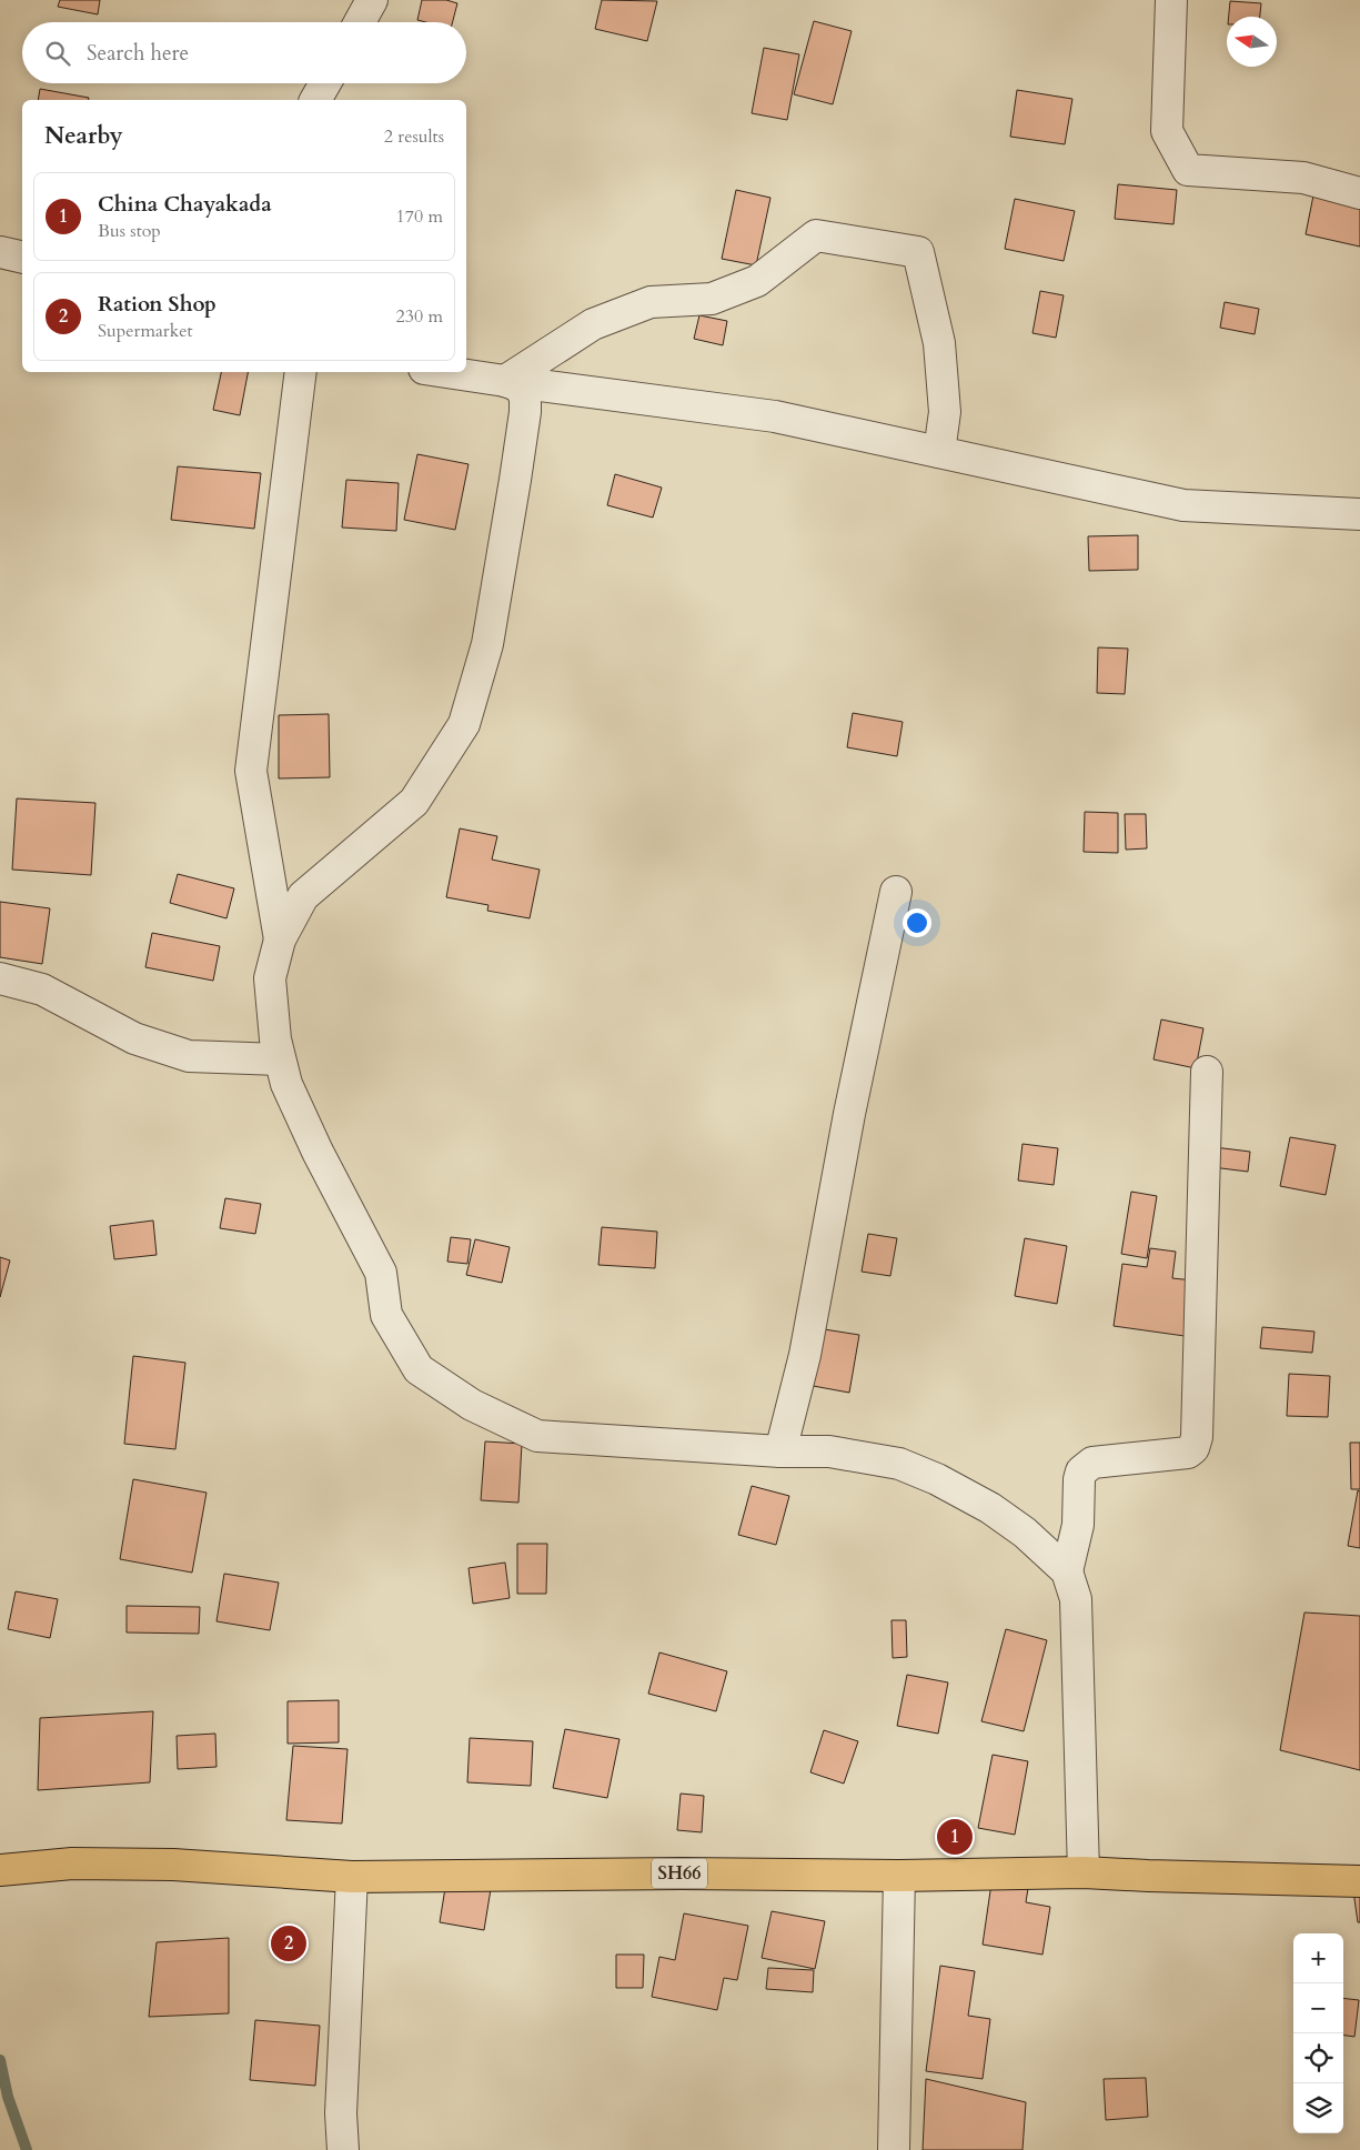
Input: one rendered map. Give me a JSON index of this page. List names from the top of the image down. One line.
{"streets":{"main road":["SH66"]},"north":"left","page":{"search":"Search here","heading":["Nearby","2 results"],"list":[{"mark":"1","name":"China Chayakada","note":"Bus stop","value":"170 m"},{"mark":"2","name":"Ration Shop","note":"Supermarket","value":"230 m"}],"pins":["1","2"],"map_buttons":["+","−"]}}
